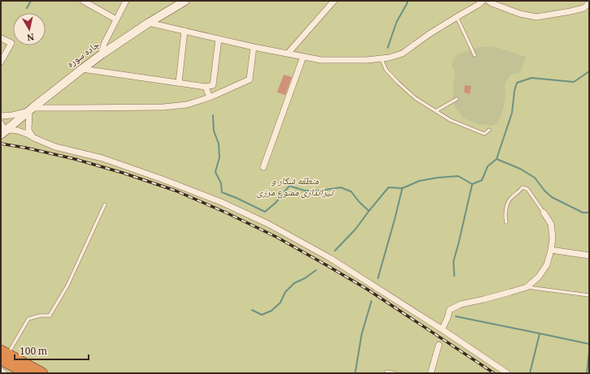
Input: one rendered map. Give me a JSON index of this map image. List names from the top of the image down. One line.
{"streets":{"main road":["جاده سوره"]},"parks":["منطقه شکار و تیراندازی ممنوع مرزی"],"scale_bar":"100 m","north":"bottom"}
